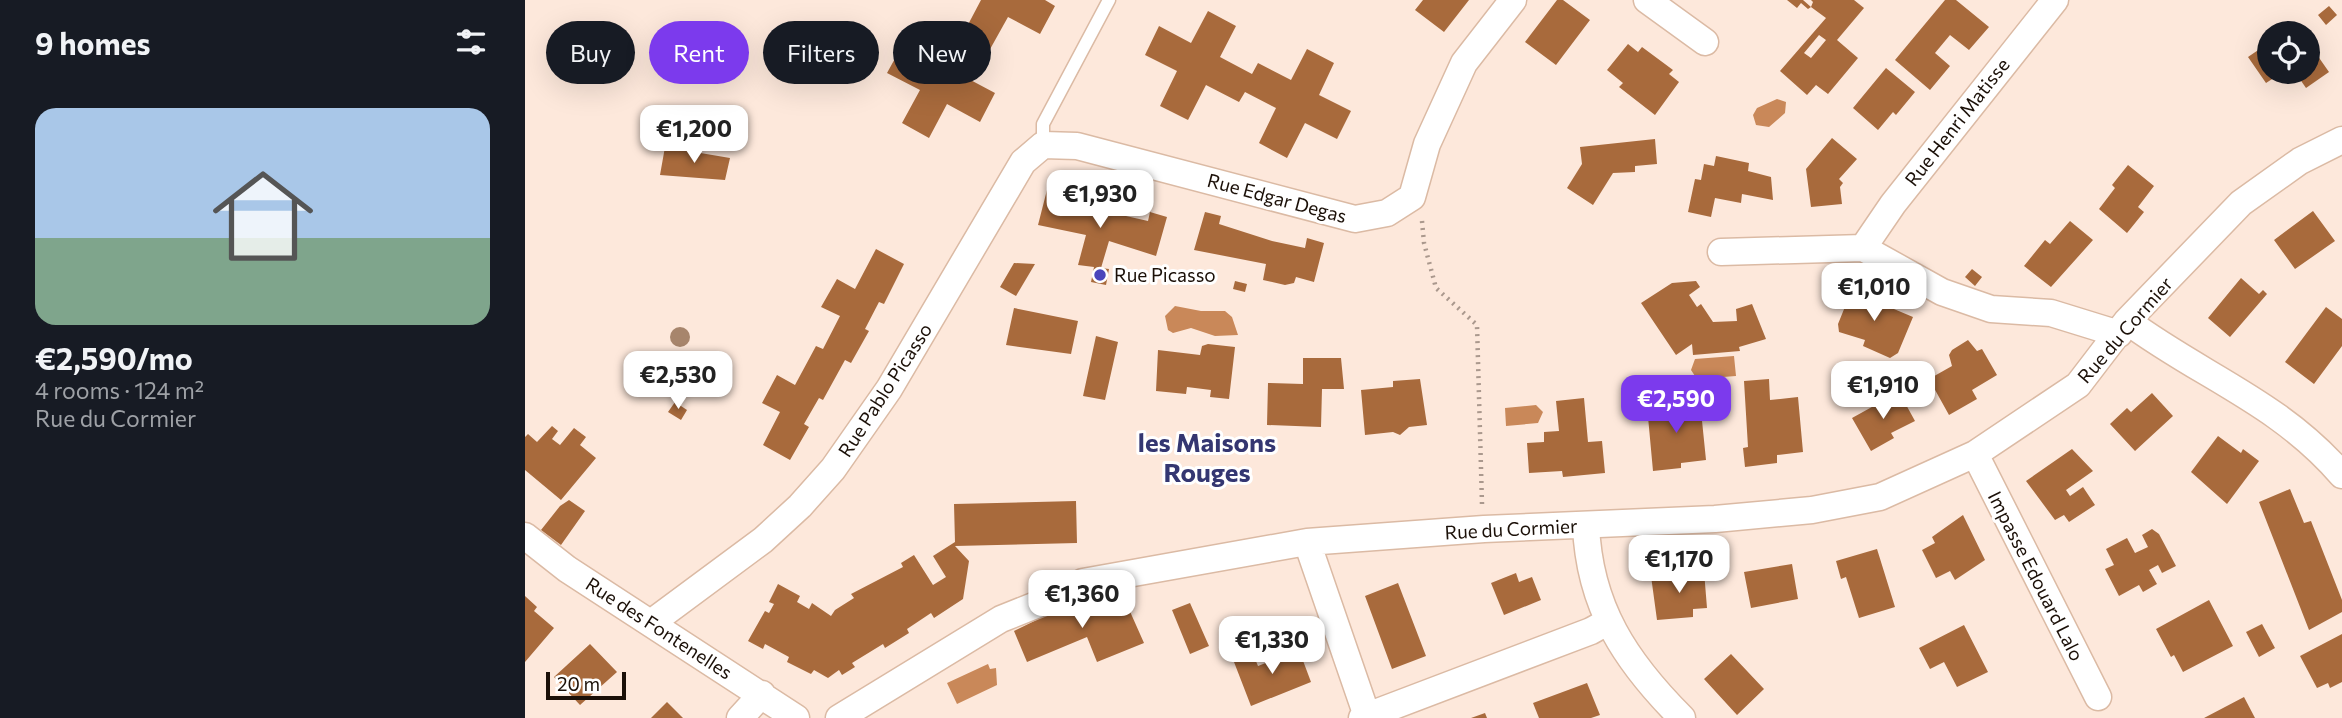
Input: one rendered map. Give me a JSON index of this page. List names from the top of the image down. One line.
{"streets":{"street":["Rue Henri Matisse","Rue Edgar Degas","Rue du Cormier","Rue Pablo Picasso","Impasse Edouard Lalo","Rue des Fontenelles"]},"crossings":[["Rue Edgar Degas","Rue Pablo Picasso"],["Rue du Cormier","Impasse Edouard Lalo"],["Rue Pablo Picasso","Rue des Fontenelles"]],"districts":["les Maisons Rouges"],"places":["Rue Picasso"],"scale_bar":"20 m","page":{"heading":"9 homes","chip":["Buy","Rent","Filters","New"],"list":[{"name":"€2,590/mo","note":"4 rooms · 124 m² · Rue du Cormier"}],"price":["€1,200","€1,930","€1,010","€2,530","€1,910","€2,590","€1,170","€1,360","€1,330"],"scale":"20 m"}}
